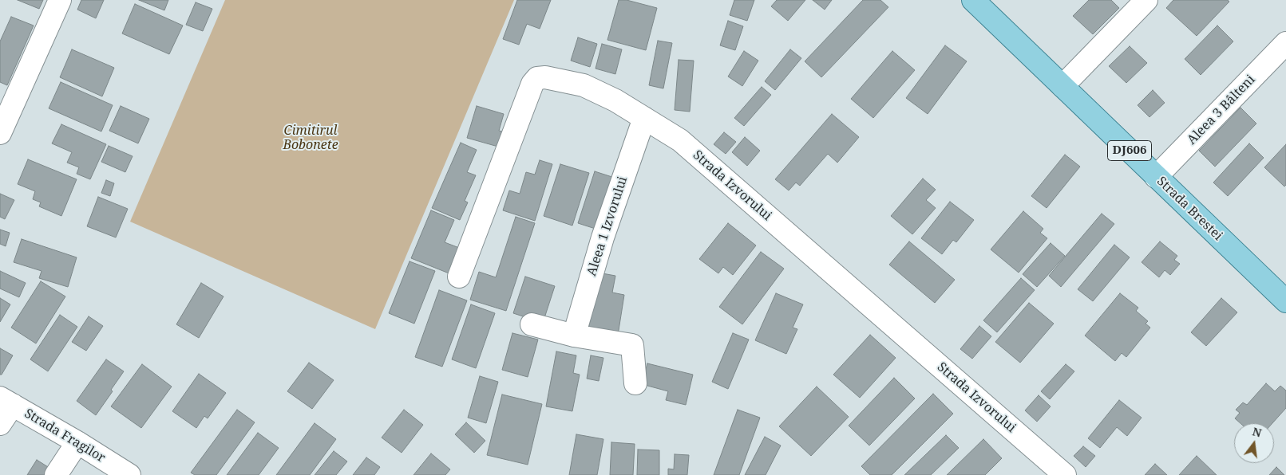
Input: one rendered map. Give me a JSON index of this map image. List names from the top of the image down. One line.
{"streets":{"main road":["DJ606","Strada Brestei"],"street":["Aleea 3 Bâlteni","Strada Izvorului","Aleea 1 Izvorului","Strada Fragilor"]},"crossings":[["Aleea 3 Bâlteni","Strada Brestei"],["Strada Izvorului","Aleea 1 Izvorului"]],"parks":["Cimitirul Bobonete"],"north":"top"}
